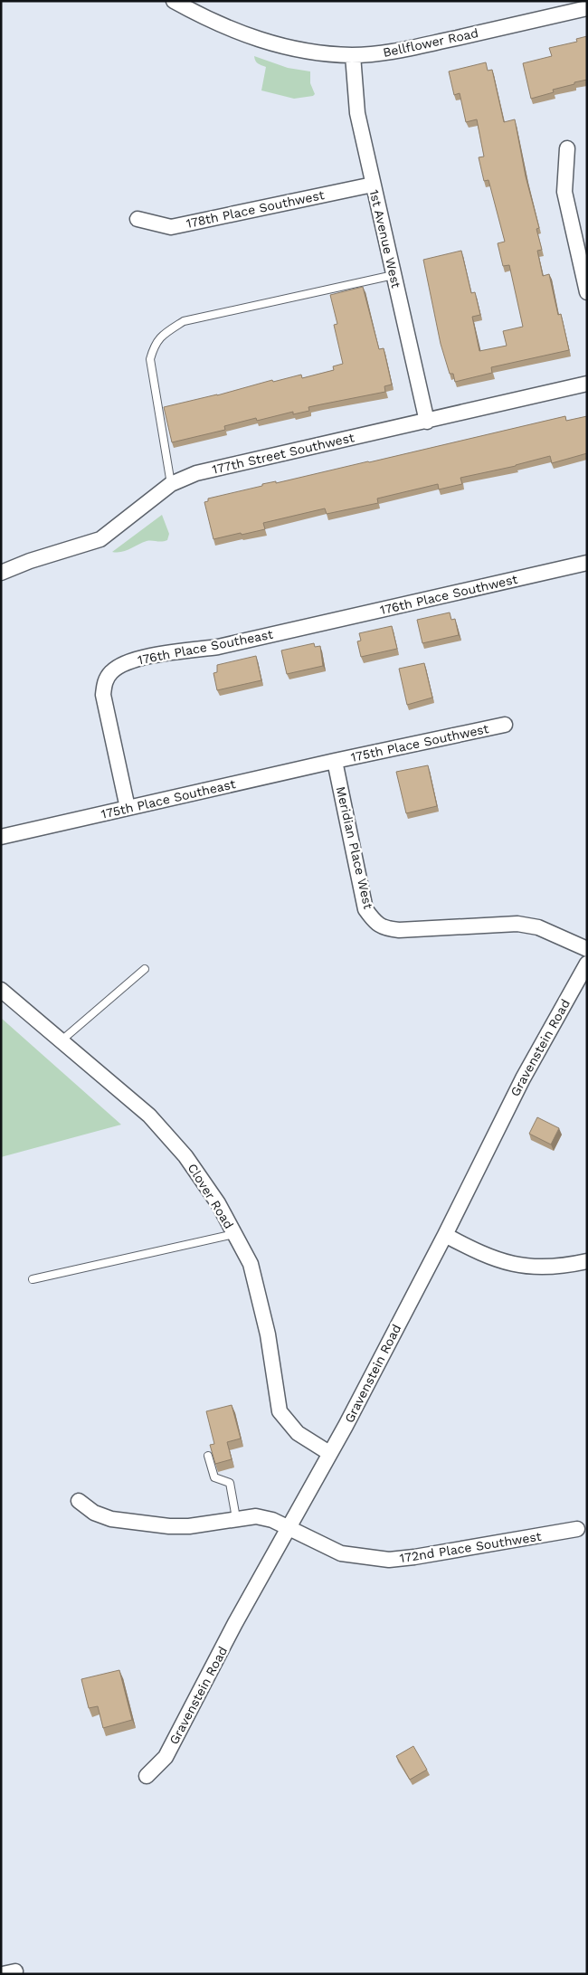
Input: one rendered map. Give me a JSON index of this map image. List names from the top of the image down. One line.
{"streets":{"street":["Bellflower Road","178th Place Southwest","1st Avenue West","177th Street Southwest","176th Place Southwest","176th Place Southeast","175th Place Southwest","175th Place Southeast","Meridian Place West","Gravenstein Road","Clover Road","172nd Place Southwest"]},"crossings":[["Bellflower Road","1st Avenue West"],["178th Place Southwest","1st Avenue West"],["1st Avenue West","177th Street Southwest"],["176th Place Southwest","176th Place Southeast"],["176th Place Southeast","175th Place Southeast"],["175th Place Southwest","175th Place Southeast"],["175th Place Southwest","Meridian Place West"],["175th Place Southeast","Meridian Place West"],["Gravenstein Road","Clover Road"],["Gravenstein Road","172nd Place Southwest"]]}
